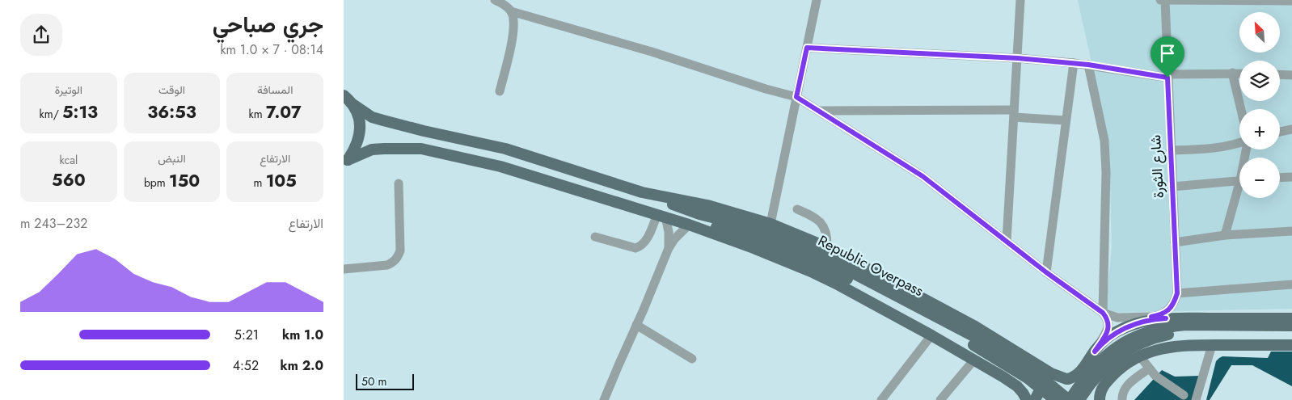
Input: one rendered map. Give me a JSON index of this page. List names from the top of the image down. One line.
{"streets":{"main road":["Republic Overpass"],"street":["شارع الثورة"]},"scale_bar":"50 m","north":"top left","page":{"heading":["جري صباحي","08:14 · 7 × 1.0 km"],"map_buttons":["+","−"],"stats":[["المسافة","7.07 km"],["الوقت","36:53"],["الوتيرة","5:13 /km"],["الارتفاع","105 m"],["النبض","150 bpm"],["kcal","560"]],"chart":["الارتفاع","232–243 m"],"list":[{"name":"1.0 km","note":"5:21"},{"name":"2.0 km","note":"4:52"}],"scale":"50 m"}}
